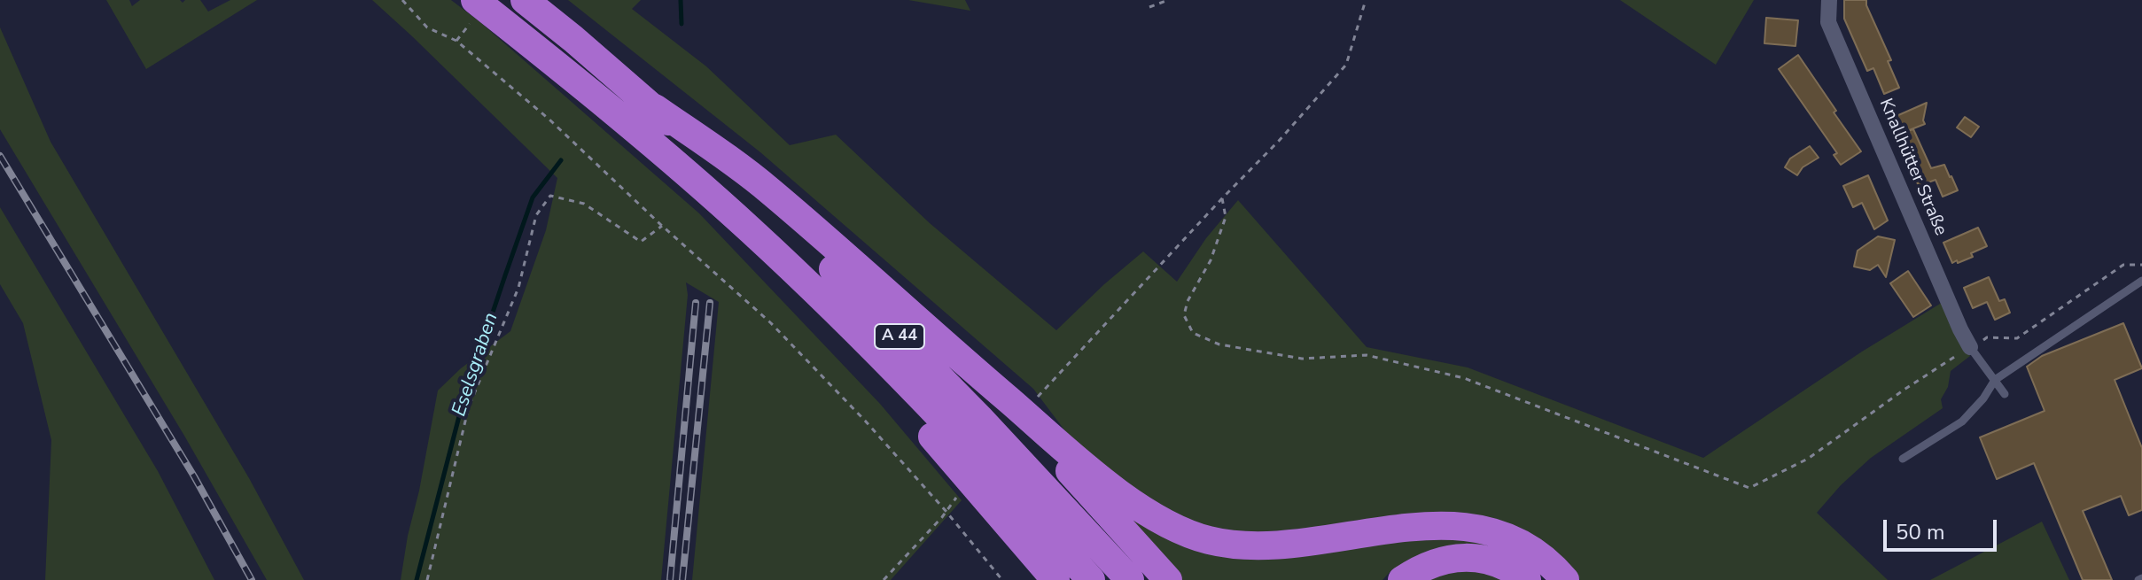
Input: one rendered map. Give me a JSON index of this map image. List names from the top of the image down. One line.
{"streets":{"highway":["A 44"],"street":["Knallhütter Straße"]},"water":["Eselsgraben"],"scale_bar":"50 m"}
